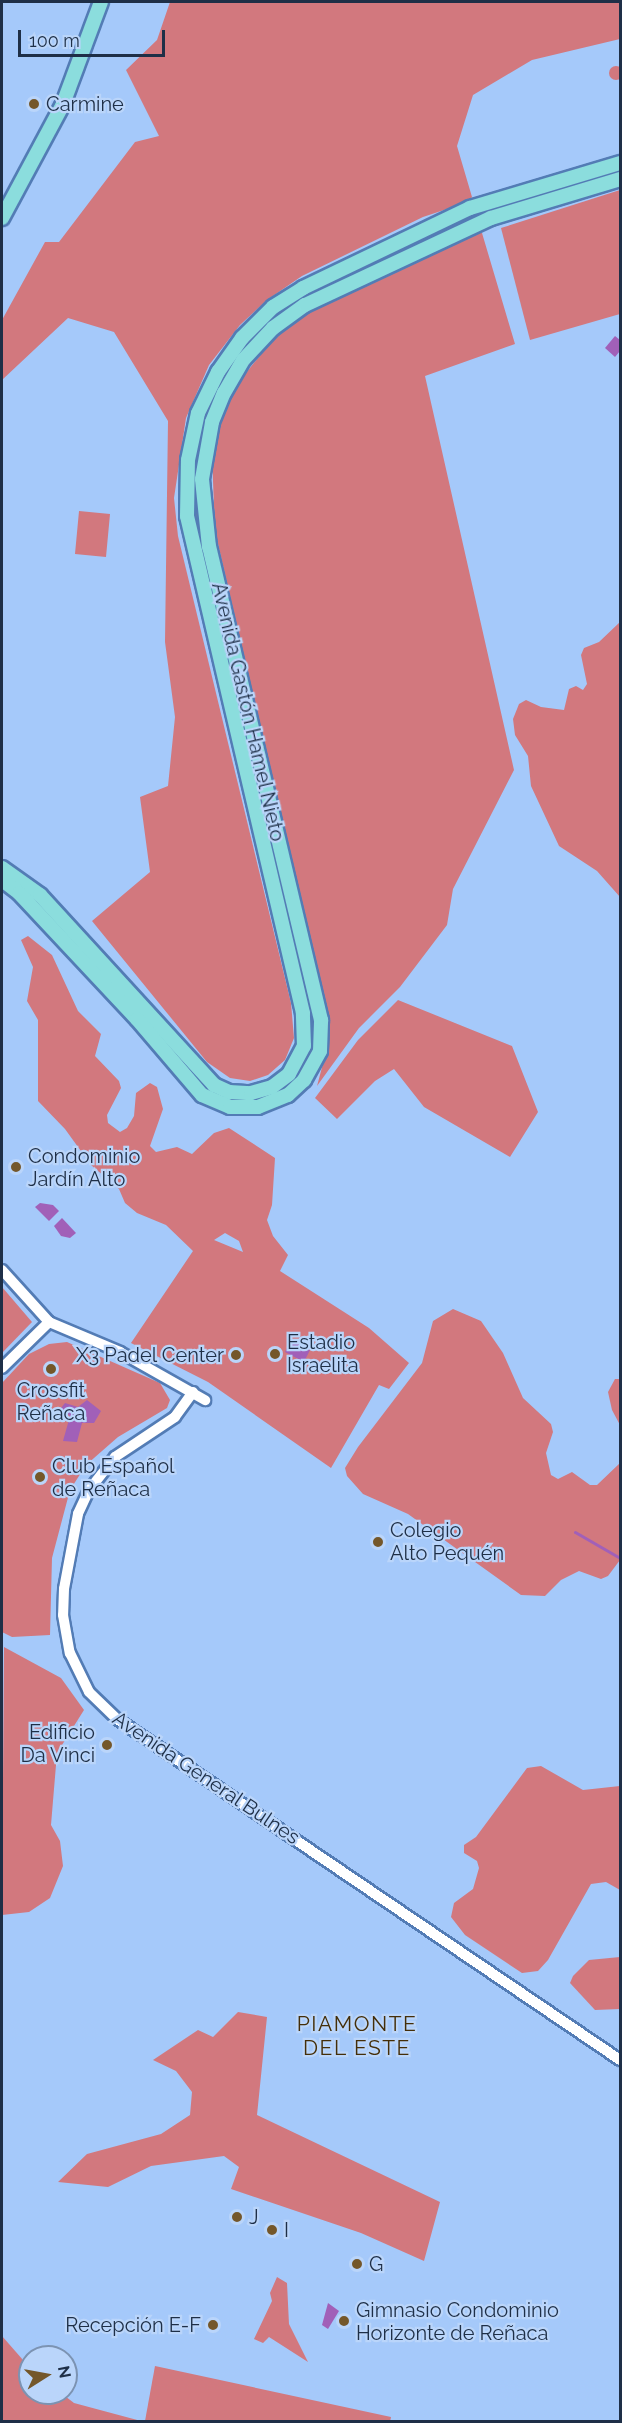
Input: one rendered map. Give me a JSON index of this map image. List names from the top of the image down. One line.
{"streets":{"main road":["Avenida Gastón Hamel Nieto"],"street":["Avenida General Bulnes"]},"districts":["PIAMONTE DEL ESTE"],"places":["Carmine","Condominio Jardín Alto","Estadio Israelita","X3 Padel Center","Crossfit Reñaca","Club Español de Reñaca","Colegio Alto Pequén","Edificio Da Vinci","J","I","G","Gimnasio Condominio Horizonte de Reñaca","Recepción E-F"],"scale_bar":"100 m","north":"right"}
